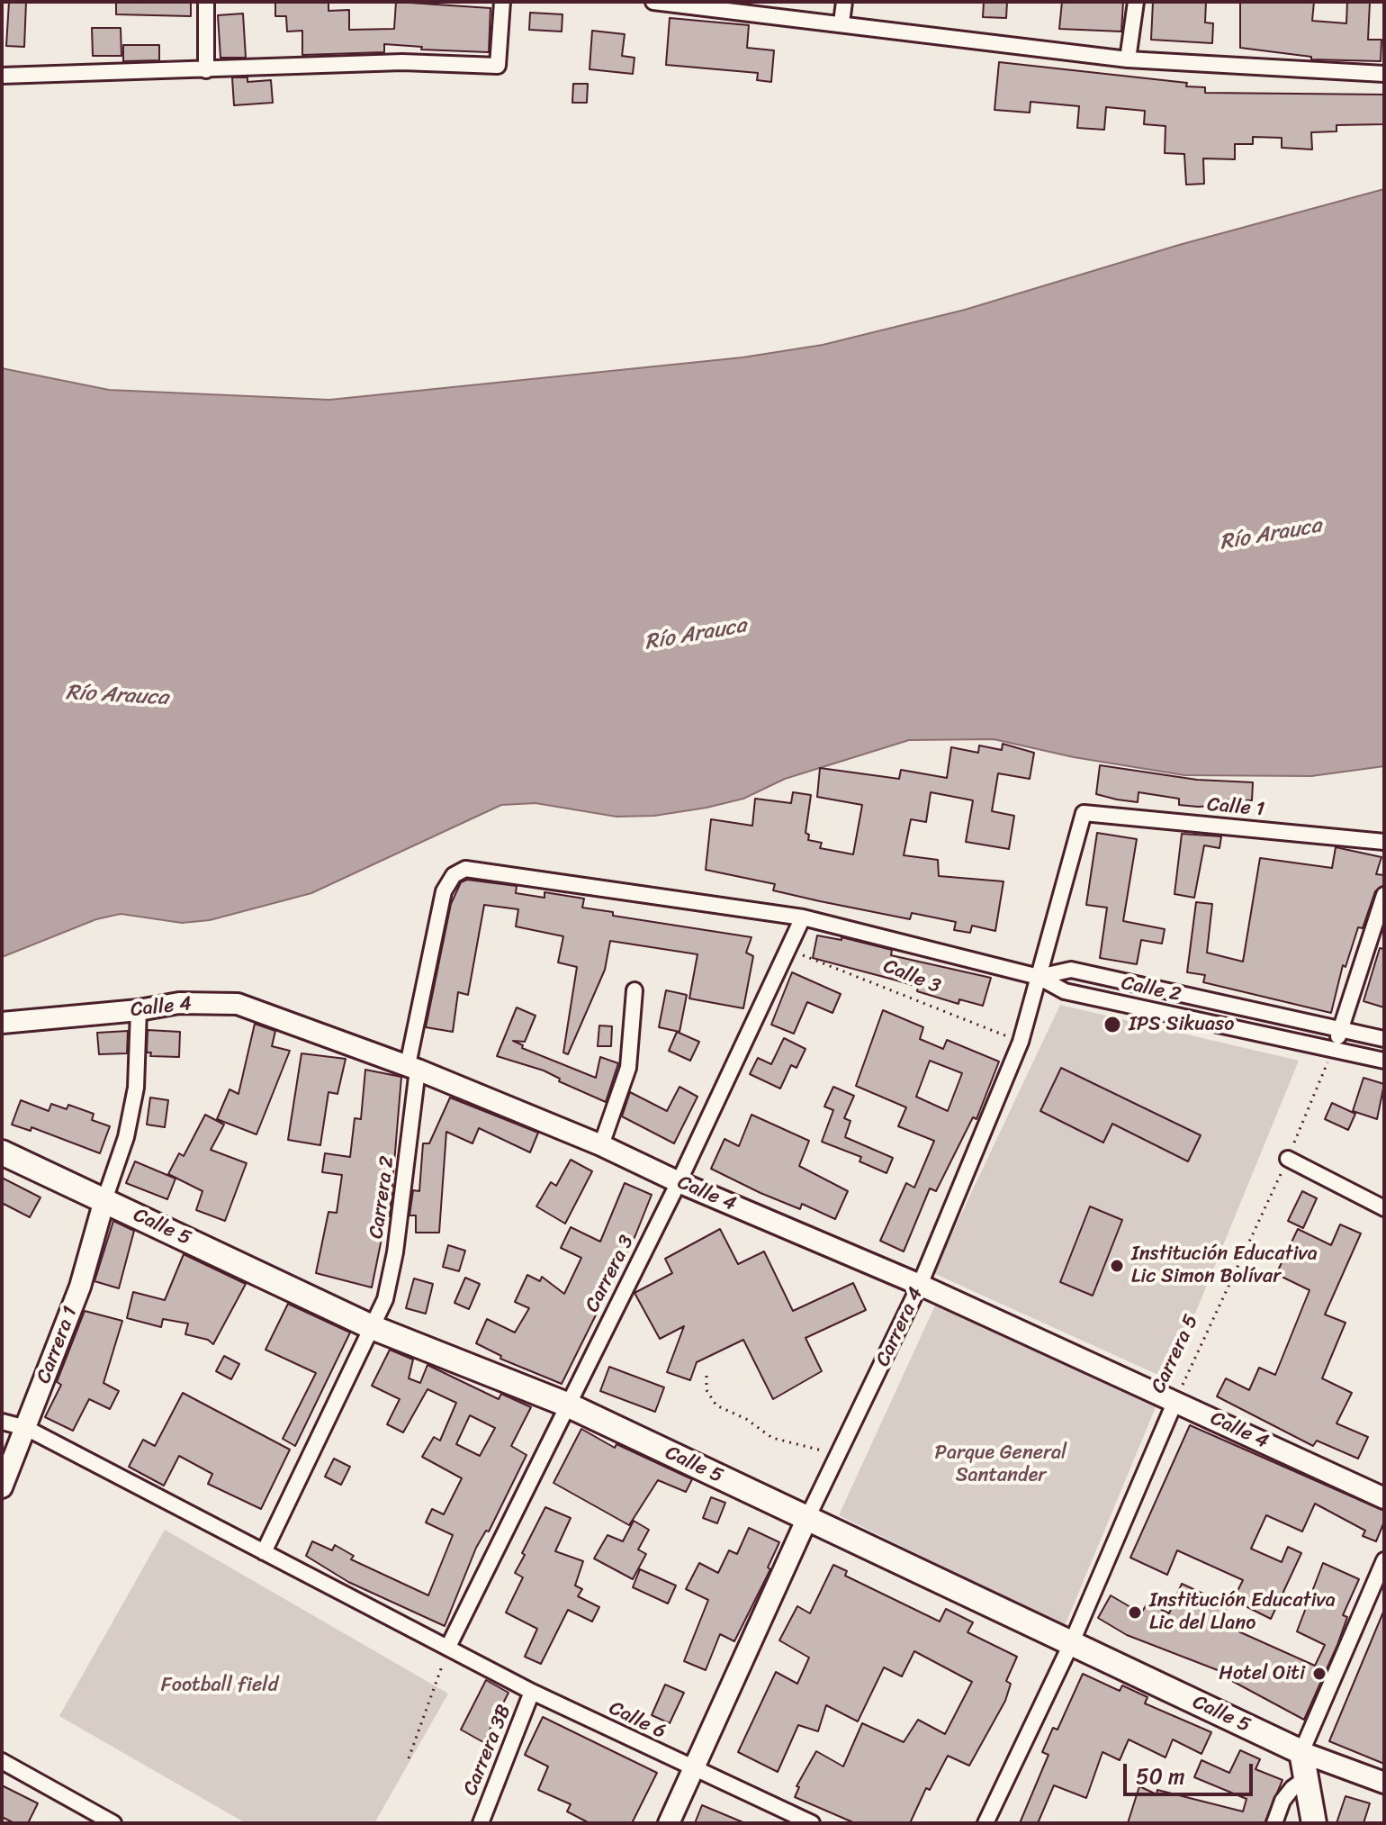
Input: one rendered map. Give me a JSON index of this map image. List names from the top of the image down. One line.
{"streets":{"main road":["Calle 5"],"street":["Calle 1","Calle 2","Calle 4","Carrera 2","Carrera 3","Carrera 4","Carrera 1","Carrera 5","Calle 6","Carrera 3B"],"path":["Calle 3"]},"crossings":[["Calle 1","Carrera 4"],["Calle 3","Carrera 3"],["Calle 3","Carrera 4"],["Calle 2","Carrera 2"],["Calle 2","Carrera 3"],["Calle 2","Carrera 4"],["Calle 2","Carrera 5"],["Calle 4","Carrera 2"],["Calle 4","Carrera 3"],["Calle 4","Carrera 4"],["Calle 4","Carrera 5"],["Carrera 2","Calle 5"],["Carrera 2","Carrera 3"],["Carrera 2","Calle 6"],["Calle 5","Carrera 3"],["Calle 5","Carrera 4"],["Calle 5","Carrera 1"],["Calle 5","Carrera 5"],["Carrera 3","Calle 6"],["Carrera 4","Calle 6"],["Carrera 1","Calle 6"],["Calle 6","Carrera 3B"]],"water":["Río Arauca"],"parks":["Parque General Santander","Football field"],"places":["IPS Sikuaso","Institución Educativa Lic Simon Bolívar","Institución Educativa Lic del Llano","Hotel Oiti"],"scale_bar":"50 m"}
